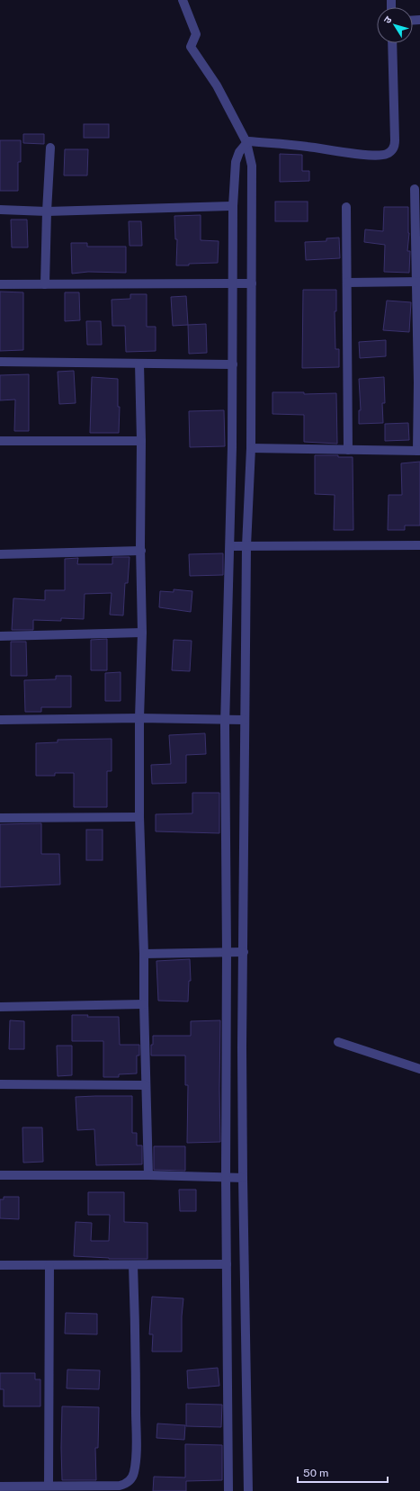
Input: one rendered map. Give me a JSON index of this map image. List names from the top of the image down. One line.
{"scale_bar":"50 m","north":"top left"}
